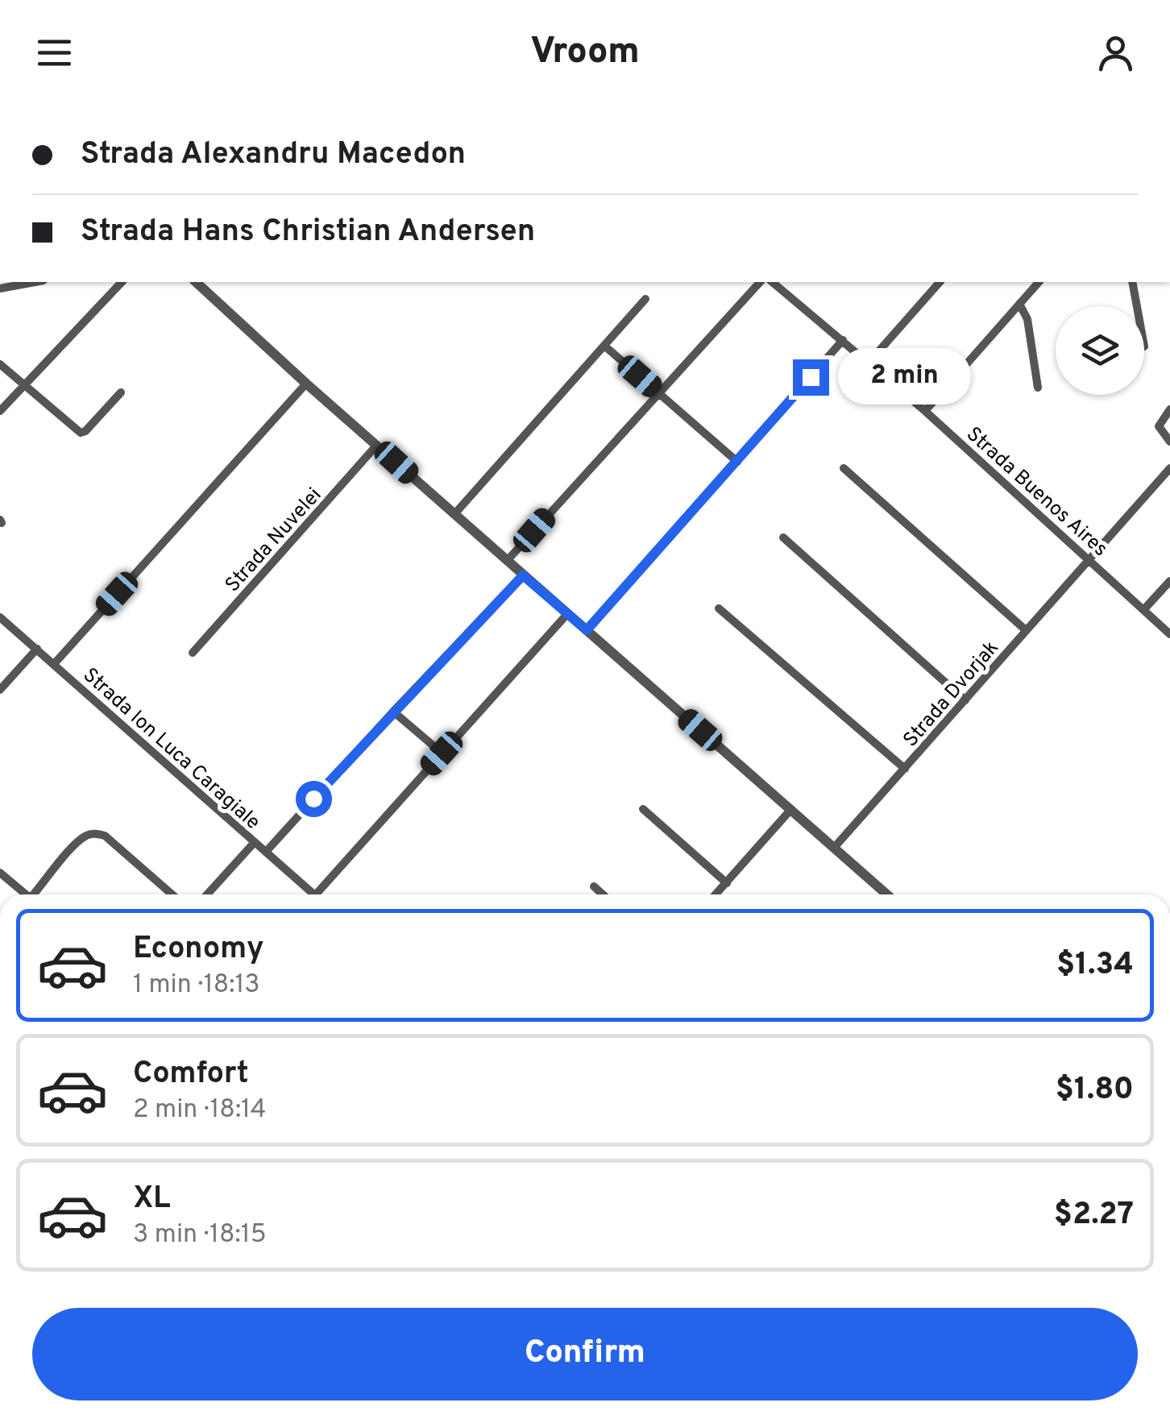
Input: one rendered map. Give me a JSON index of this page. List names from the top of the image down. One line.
{"streets":{"street":["Strada Buenos Aires","Strada Nuvelei","Strada Dvorjak","Strada Ion Luca Caragiale"]},"crossings":[["Strada Buenos Aires","Strada Dvorjak"]],"page":{"header":"Vroom","banner":["Strada Alexandru Macedon","Strada Hans Christian Andersen"],"bubble":"2 min","list":[{"name":"Economy","note":"1 min · 18:13","value":"$1.34"},{"name":"Comfort","note":"2 min · 18:14","value":"$1.80"},{"name":"XL","note":"3 min · 18:15","value":"$2.27"}],"buttons":"Confirm"}}
